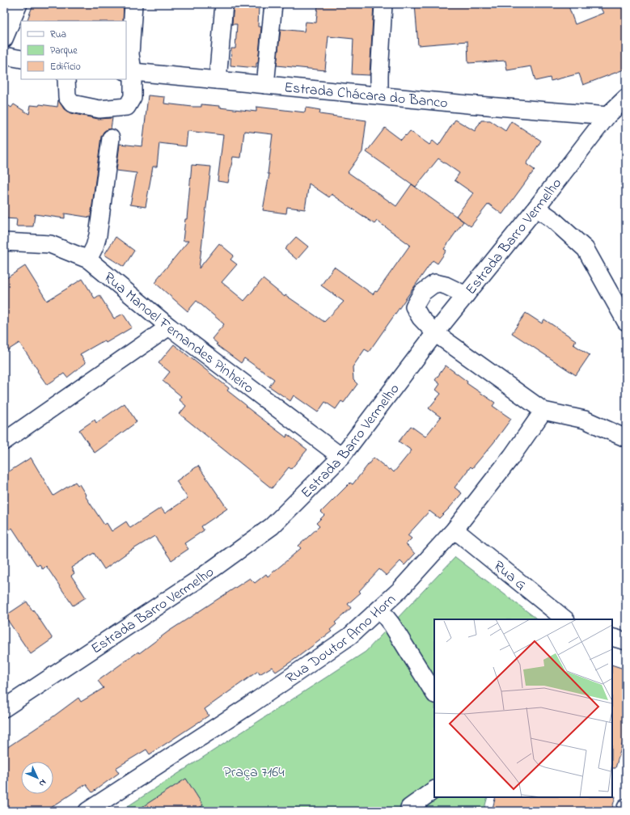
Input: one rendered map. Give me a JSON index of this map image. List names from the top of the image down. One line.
{"streets":{"street":["Estrada Chácara do Banco","Estrada Barro Vermelho","Rua Manoel Fernandes Pinheiro","Rua G","Rua Doutor Arno Horn"]},"crossings":[["Estrada Chácara do Banco","Estrada Barro Vermelho"],["Estrada Barro Vermelho","Rua Manoel Fernandes Pinheiro"],["Rua G","Rua Doutor Arno Horn"]],"parks":["Praça 7164"],"legend":["Rua","Parque","Edifício"],"north":"bottom right"}
